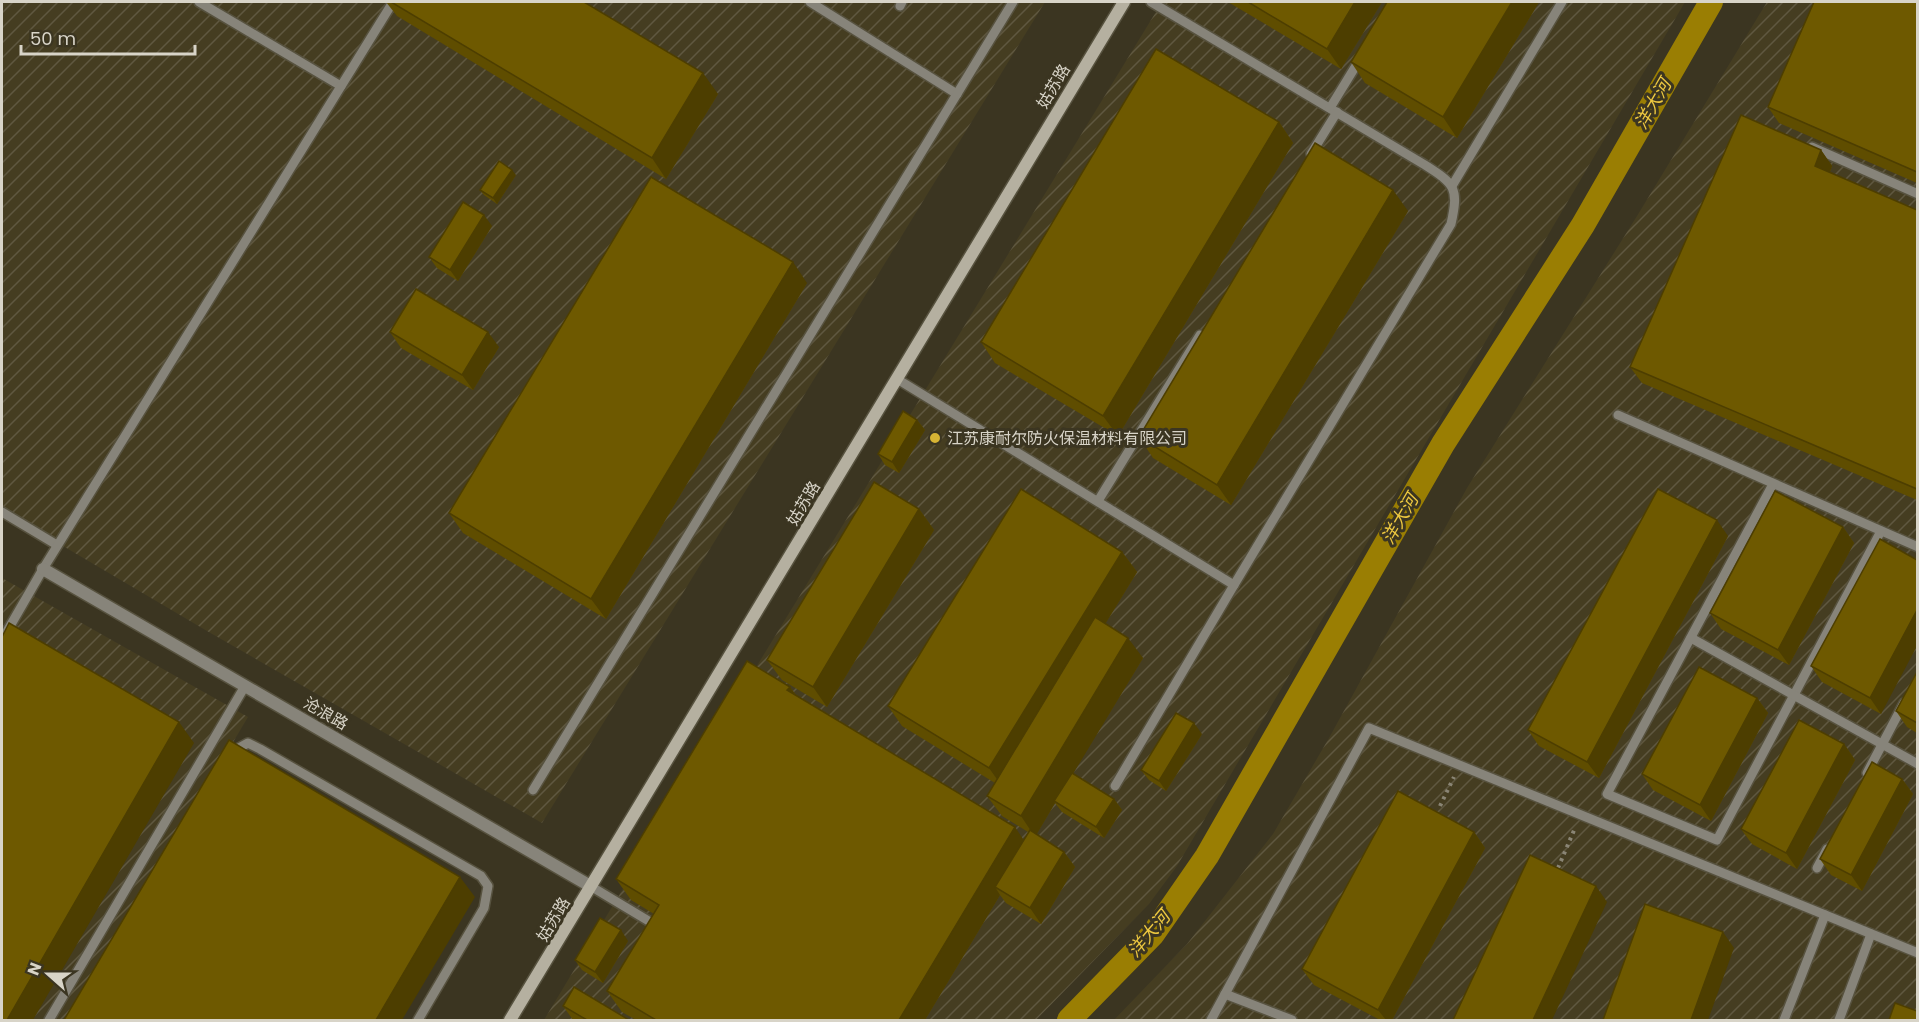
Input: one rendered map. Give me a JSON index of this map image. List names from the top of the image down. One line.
{"streets":{"street":["姑苏路","沧浪路"]},"crossings":[["姑苏路","沧浪路"]],"water":["洋大河"],"places":["江苏康耐尔防火保温材料有限公司"],"scale_bar":"50 m","north":"left"}
